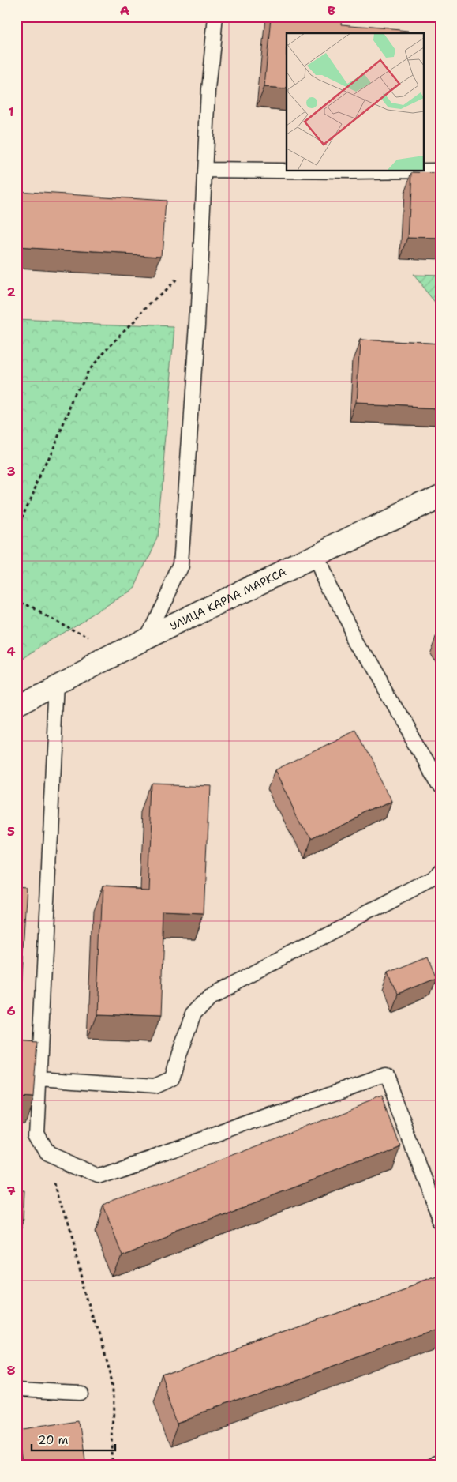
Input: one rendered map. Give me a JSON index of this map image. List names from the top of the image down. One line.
{"streets":{"street":["УЛИЦА КАРЛА МАРКСА"]},"scale_bar":"20 m","grid":{"columns":["A","B"],"rows":["1","2","3","4","5","6","7","8"]}}
